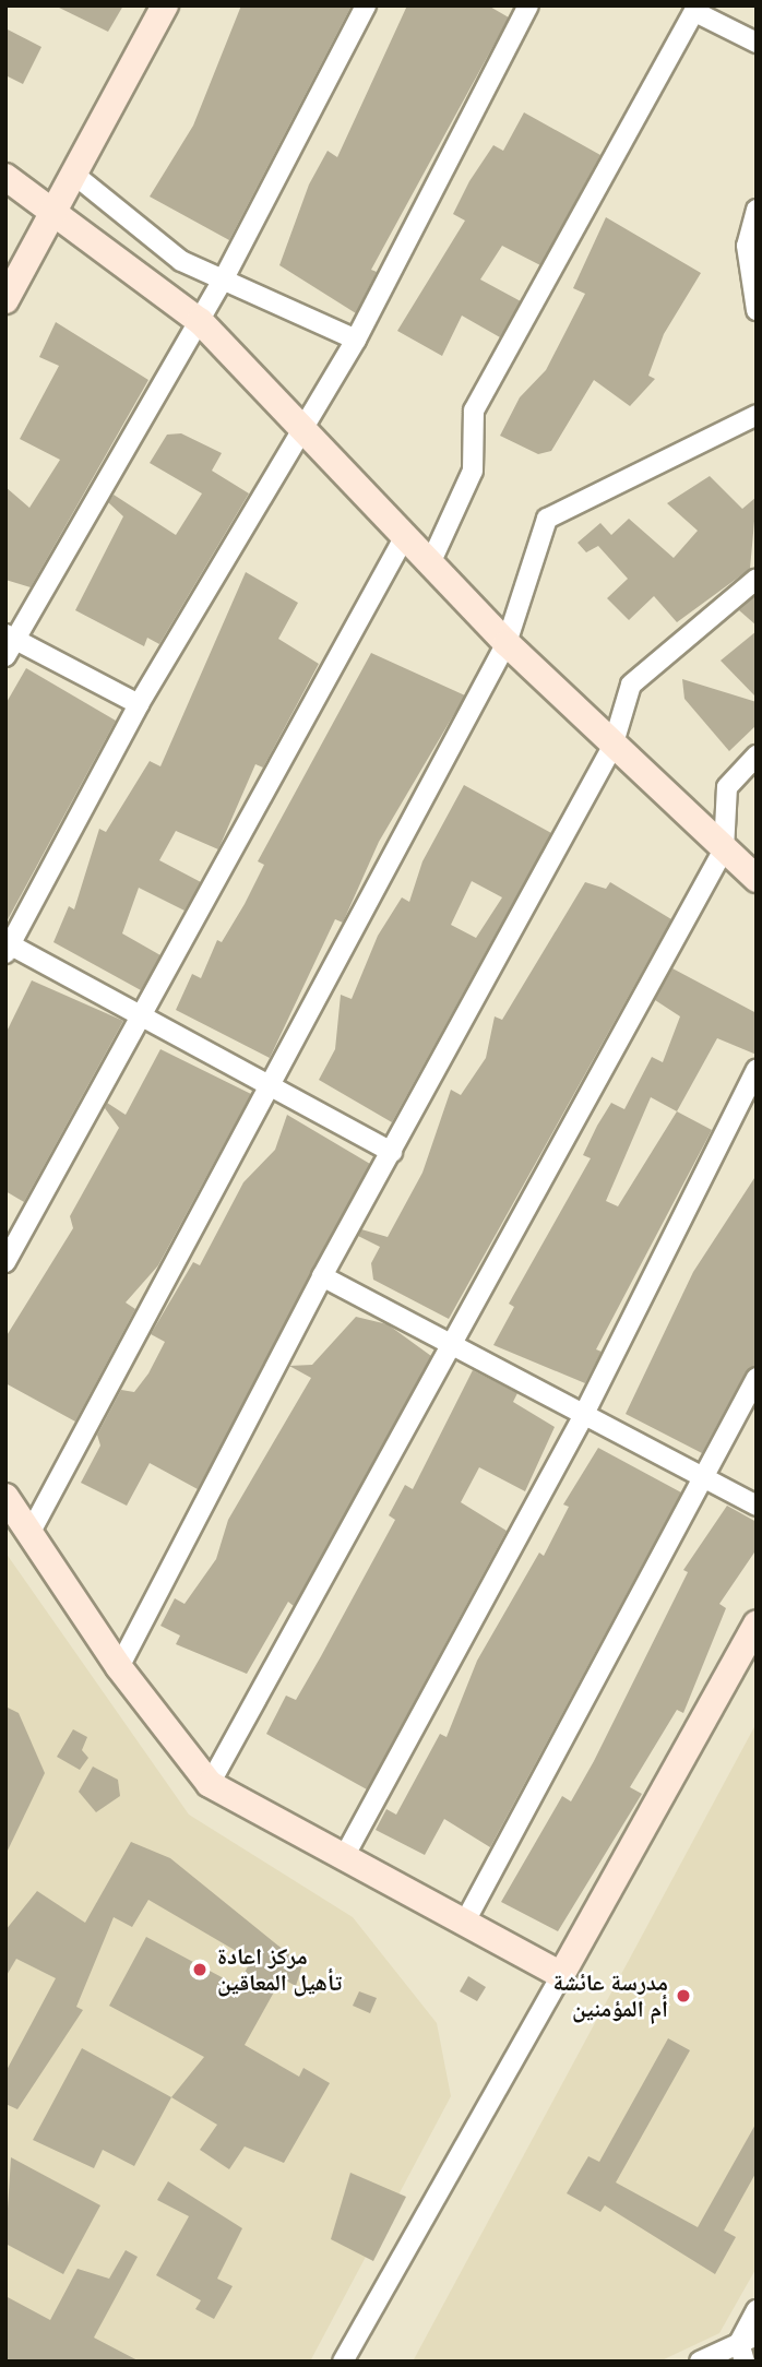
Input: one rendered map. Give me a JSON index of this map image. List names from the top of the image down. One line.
{"places":["مركز اعادة تأهيل المعاقين","مدرسة عائشة أم المؤمنين"]}
